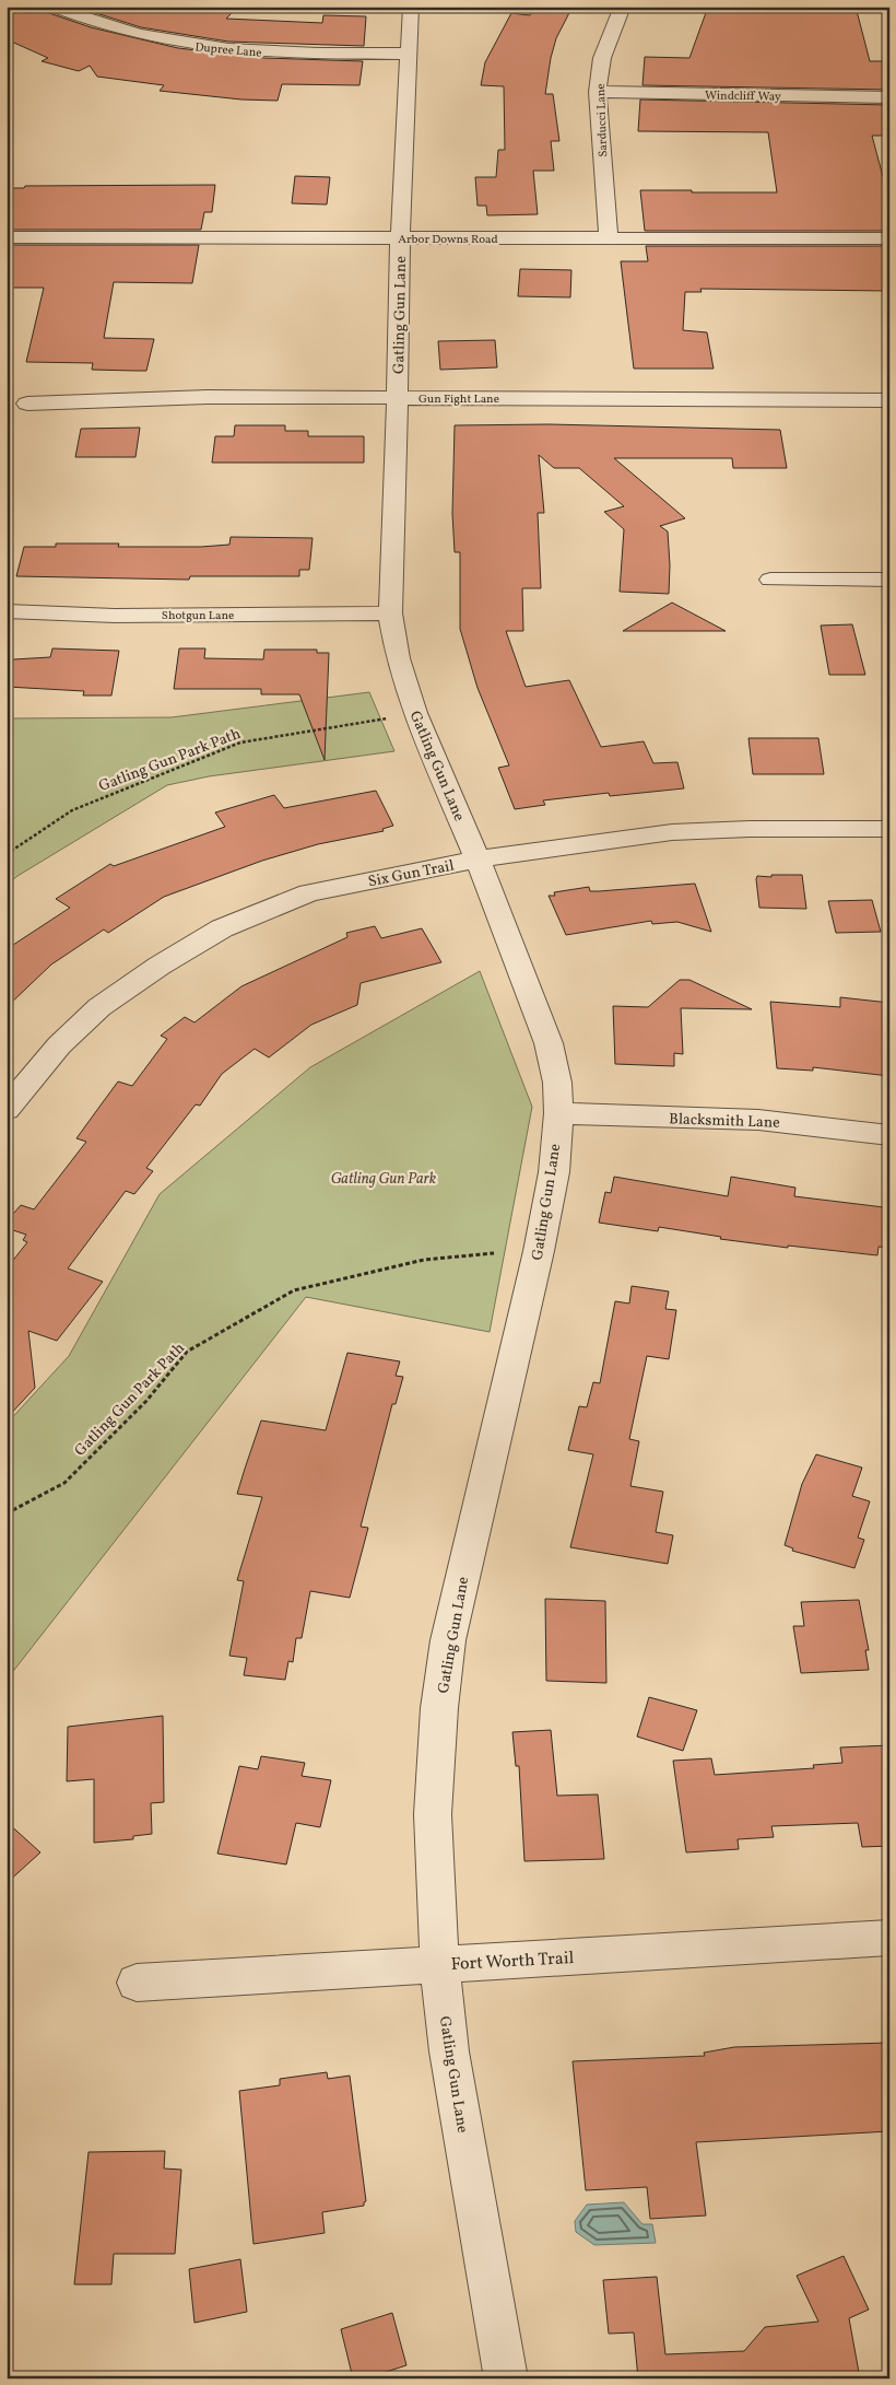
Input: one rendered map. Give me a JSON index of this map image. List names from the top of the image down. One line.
{"streets":{"street":["Dupree Lane","Windcliff Way","Sarducci Lane","Arbor Downs Road","Gatling Gun Lane","Gun Fight Lane","Shotgun Lane","Six Gun Trail","Blacksmith Lane","Fort Worth Trail"],"path":["Gatling Gun Park Path"]},"crossings":[["Dupree Lane","Gatling Gun Lane"],["Windcliff Way","Sarducci Lane"],["Sarducci Lane","Arbor Downs Road"],["Arbor Downs Road","Gatling Gun Lane"],["Gatling Gun Lane","Gun Fight Lane"],["Gatling Gun Lane","Shotgun Lane"],["Gatling Gun Lane","Six Gun Trail"],["Gatling Gun Lane","Blacksmith Lane"],["Gatling Gun Lane","Fort Worth Trail"]],"parks":["Gatling Gun Park"]}
